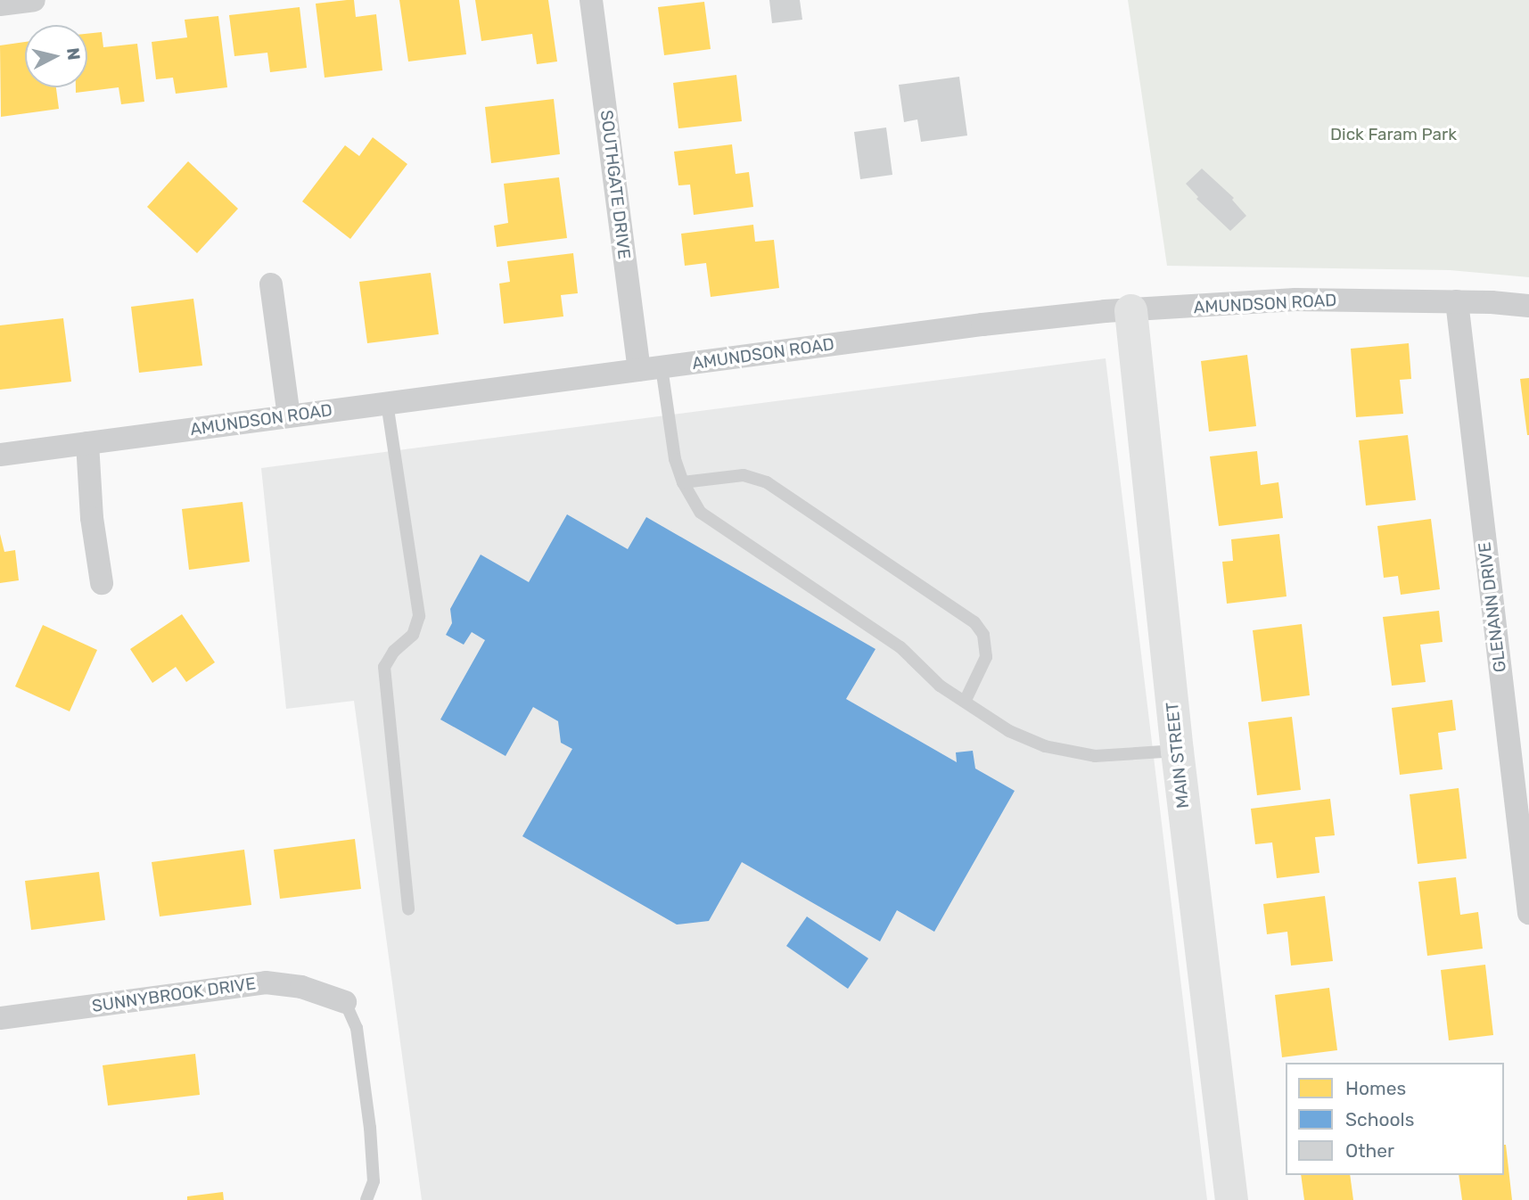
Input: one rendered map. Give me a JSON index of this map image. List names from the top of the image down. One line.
{"streets":{"street":["SOUTHGATE DRIVE","AMUNDSON ROAD","GLENANN DRIVE","MAIN STREET","SUNNYBROOK DRIVE"]},"crossings":[["SOUTHGATE DRIVE","AMUNDSON ROAD"],["AMUNDSON ROAD","GLENANN DRIVE"],["AMUNDSON ROAD","MAIN STREET"]],"parks":["Dick Faram Park"],"legend":["Homes","Schools","Other"],"north":"right"}
